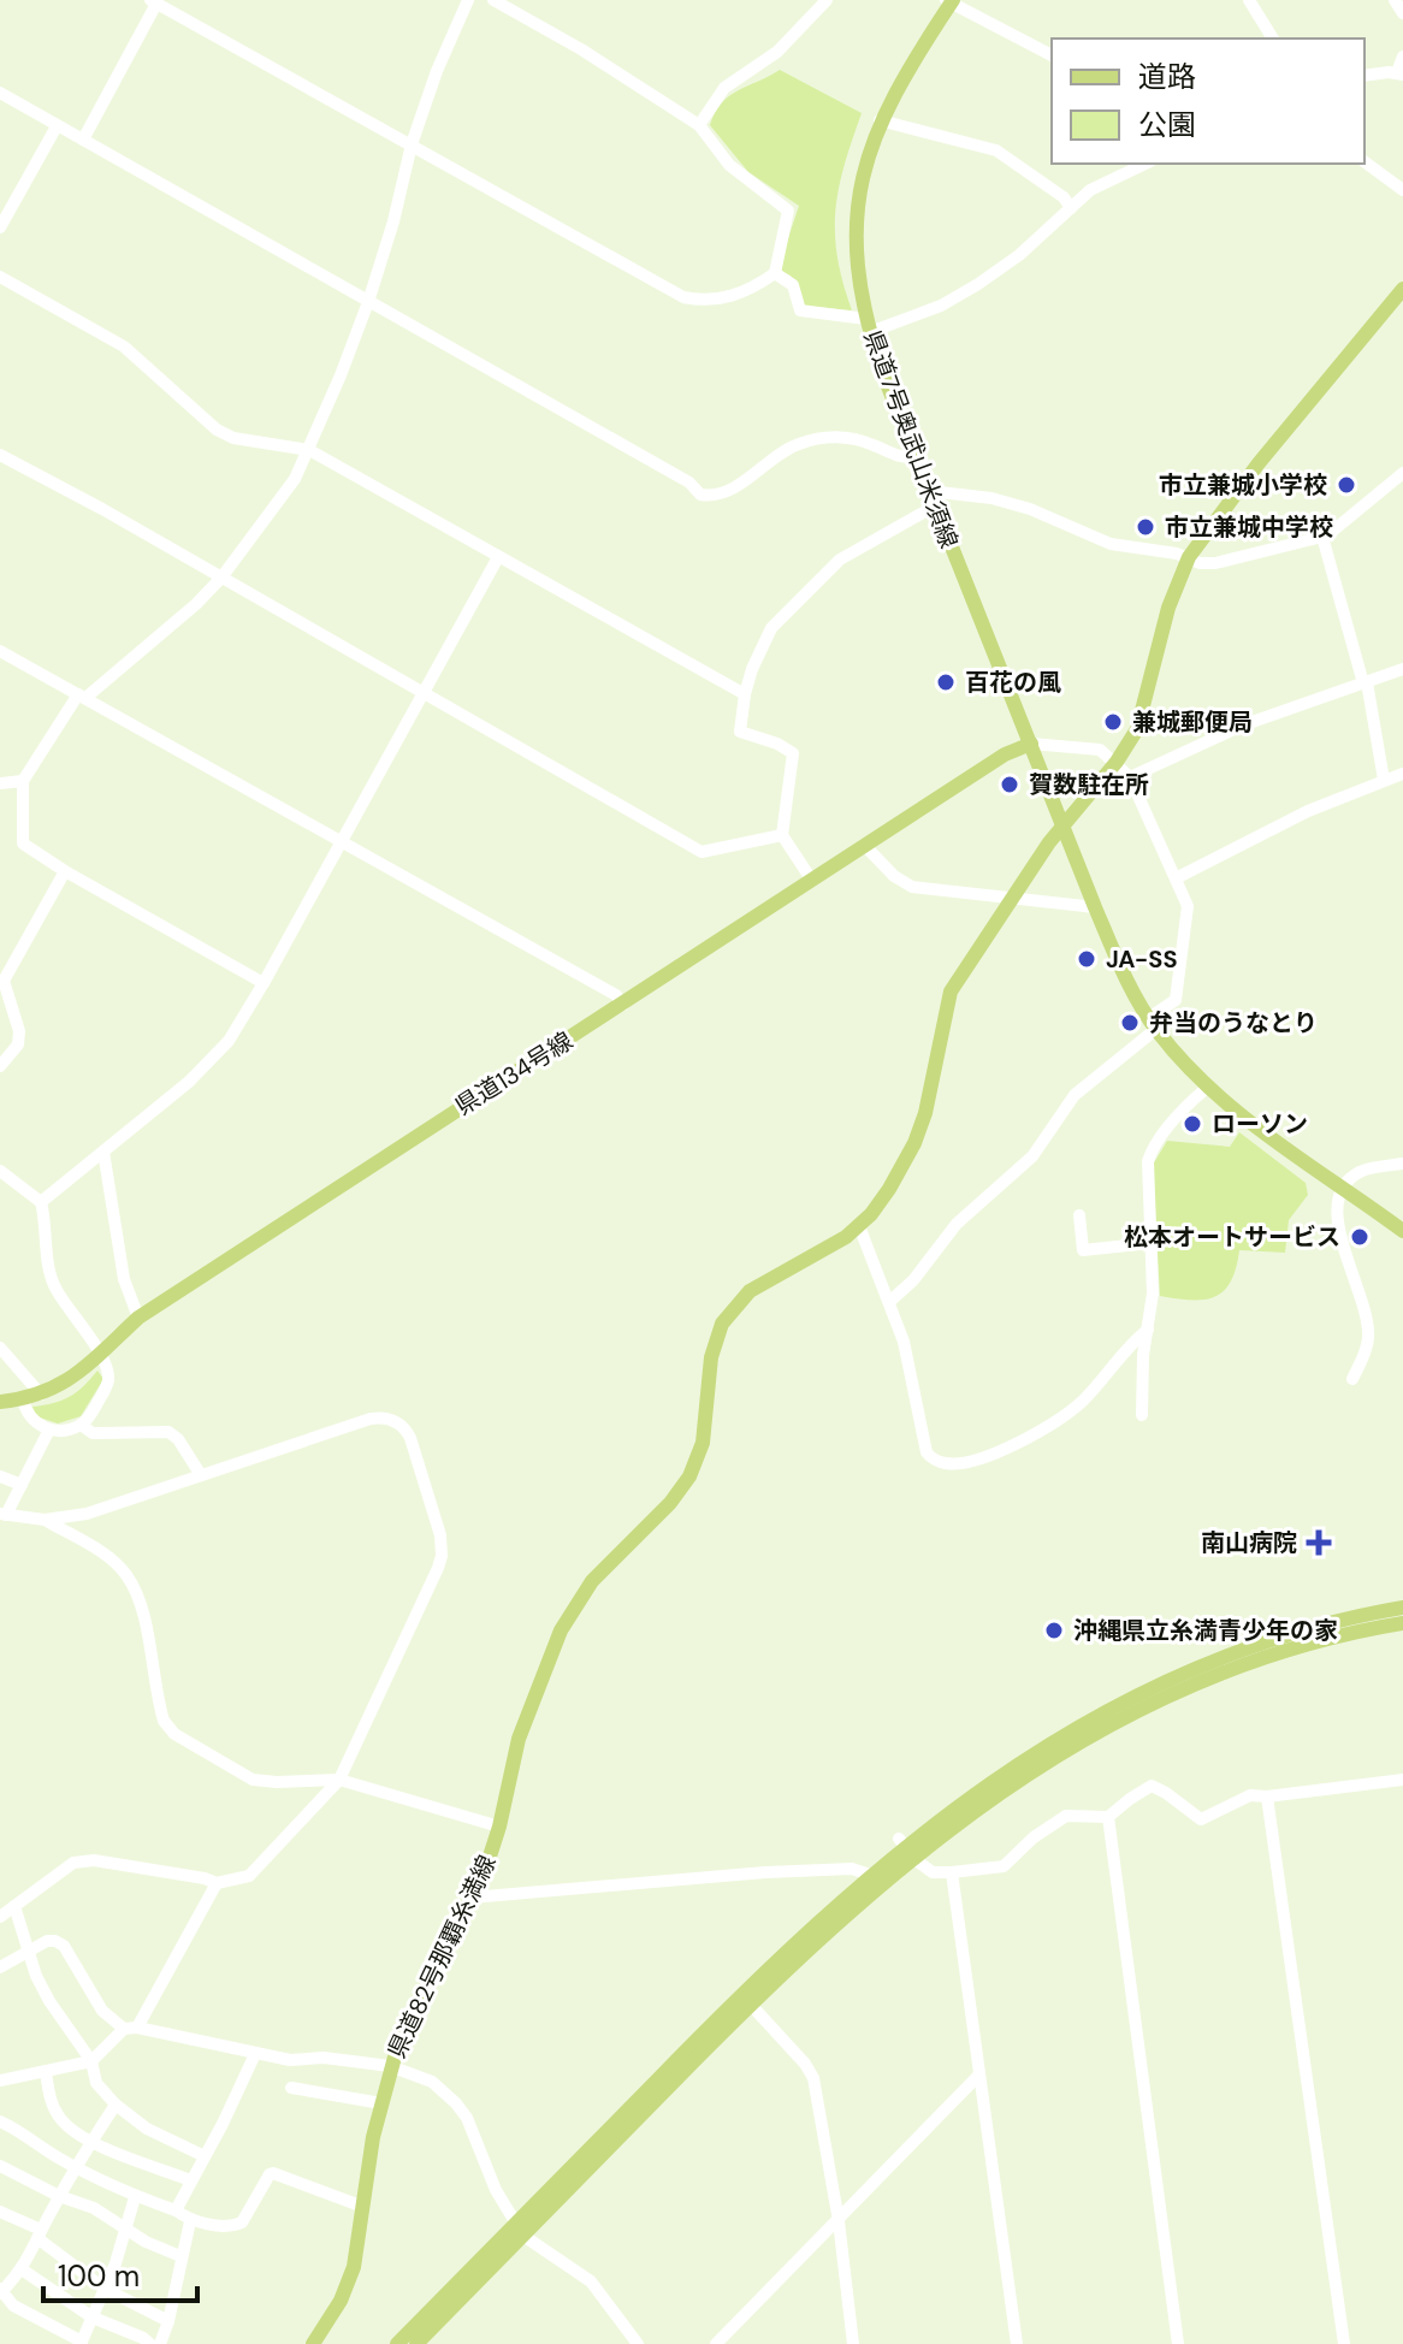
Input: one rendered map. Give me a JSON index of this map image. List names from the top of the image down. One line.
{"streets":{"main road":["県道7号奥武山米須線","県道134号線","県道82号那覇糸満線"]},"crossings":[["県道7号奥武山米須線","県道134号線"],["県道7号奥武山米須線","県道82号那覇糸満線"]],"places":{"other":["市立兼城小学校","市立兼城中学校","百花の風","兼城郵便局","賀数駐在所","JA-SS","弁当のうなとり","ローソン","松本オートサービス","沖縄県立糸満青少年の家"],"health":["南山病院"]},"legend":["道路","公園"],"scale_bar":"100 m"}
